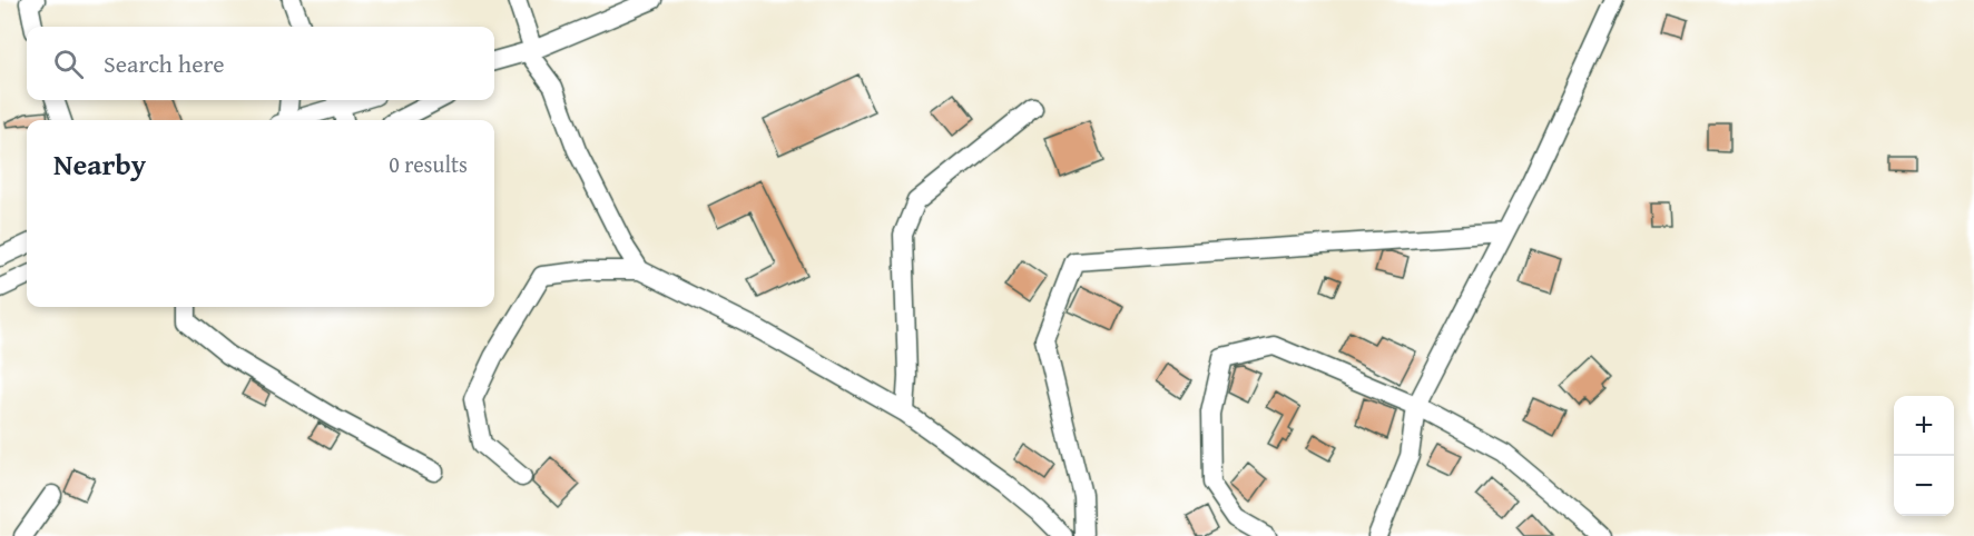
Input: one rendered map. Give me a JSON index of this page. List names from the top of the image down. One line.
{"page":{"search":"Search here","heading":["Nearby","0 results"],"map_buttons":["+","−"]}}
